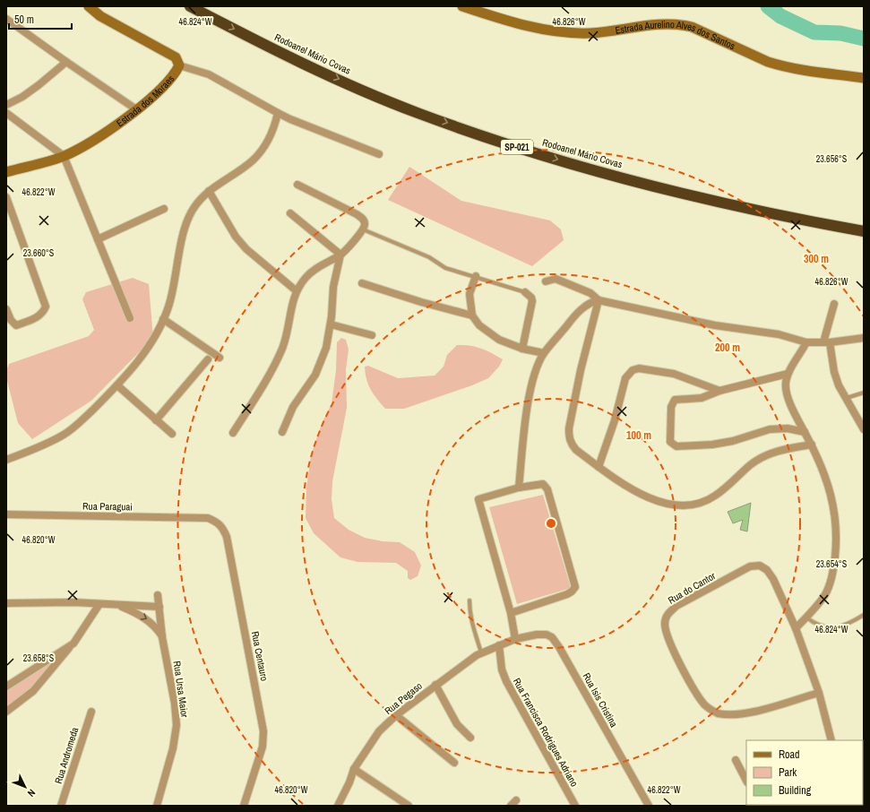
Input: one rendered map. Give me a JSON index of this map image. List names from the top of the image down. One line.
{"streets":{"highway":["Rodoanel Mário Covas","SP-021"],"main road":["Estrada Aurelino Alves dos Santos","Estrada dos Moraes"],"street":["Rua Paraguai","Rua do Cantor","Rua Centauro","Rua Ursa Maior","Rua Pegaso","Rua Isis Cristina","Rua Francisca Rodrigues Adriano","Rua Andromeda"]},"crossings":[["Rua Paraguai","Rua Centauro"],["Rua Pegaso","Rua Isis Cristina"],["Rua Pegaso","Rua Francisca Rodrigues Adriano"]],"one_way":["Rodoanel Mário Covas"],"legend":["Road","Park","Building"],"scale_bar":"50 m","north":"bottom right","coordinates":["46.824°W","46.826°W","23.656°S","46.822°W","23.660°S","46.820°W","23.654°S","23.658°S"],"rings":["300 m","200 m","100 m"]}
